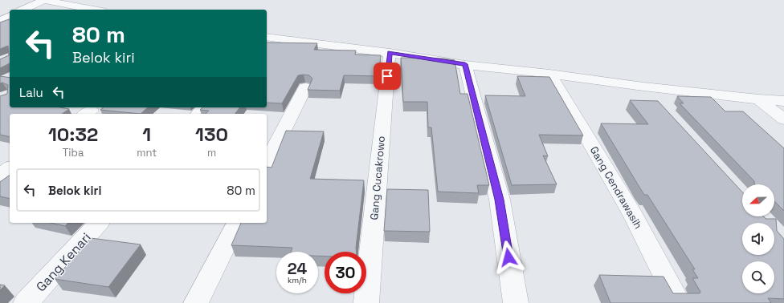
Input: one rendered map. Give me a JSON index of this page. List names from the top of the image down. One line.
{"streets":{"street":["Gang Cucakrowo","Gang Cendrawasih","Gang Kenari"]},"north":"left","page":{"turn":["80 m","Belok kiri"],"then":"Lalu","eta":["10:32","Tiba","1","mnt","130","m"],"list":[{"name":"Belok kiri","value":"80 m"}],"speed":"24 km/h","limit":"30"}}
